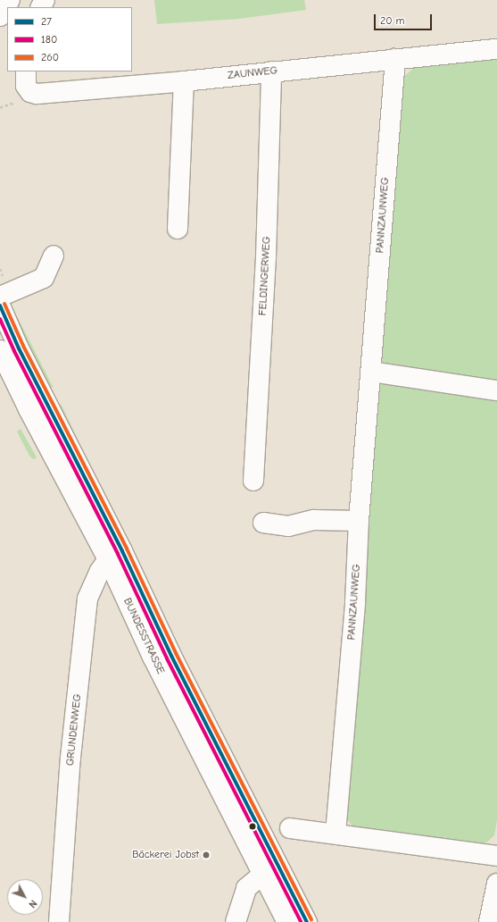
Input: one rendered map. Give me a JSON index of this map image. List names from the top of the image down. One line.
{"streets":{"street":["ZAUNWEG","PANNZAUNWEG","FELDINGERWEG","BUNDESSTRASSE","GRUNDENWEG"]},"crossings":[["ZAUNWEG","PANNZAUNWEG"],["ZAUNWEG","FELDINGERWEG"],["BUNDESSTRASSE","GRUNDENWEG"]],"places":["Bäckerei Jobst"],"lines":["transit line 260","transit line 27","transit line 180"],"legend":["27","180","260"],"scale_bar":"20 m","north":"bottom right"}
